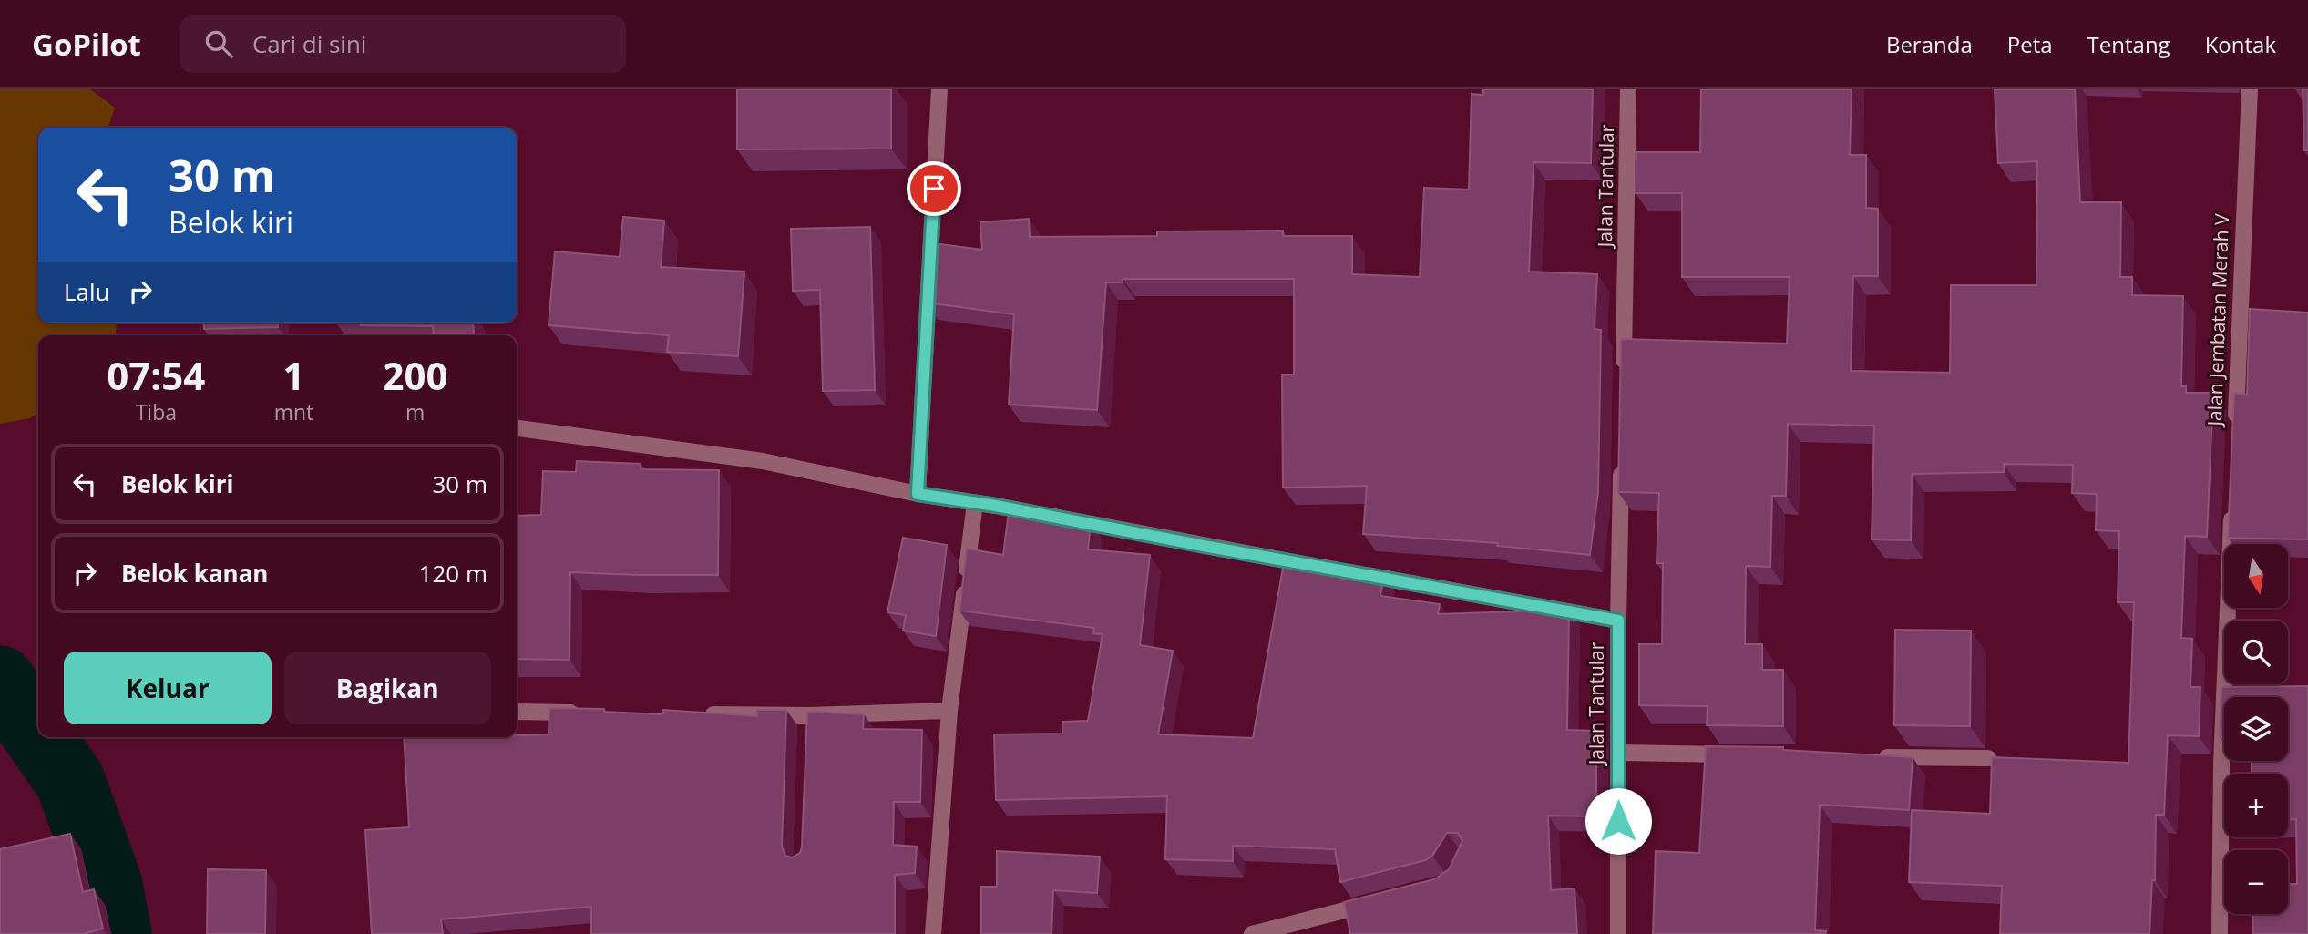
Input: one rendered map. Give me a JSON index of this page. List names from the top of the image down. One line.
{"streets":{"street":["Jalan Tantular","Jalan Jembatan Merah V"]},"north":"bottom","page":{"header":"GoPilot","search":"Cari di sini","nav":["Beranda","Peta","Tentang","Kontak"],"turn":["30 m","Belok kiri"],"then":"Lalu","eta":["07:54","Tiba","1","mnt","200","m"],"list":[{"name":"Belok kiri","value":"30 m"},{"name":"Belok kanan","value":"120 m"}],"map_buttons":["+","−"],"buttons":["Keluar","Bagikan"]}}
